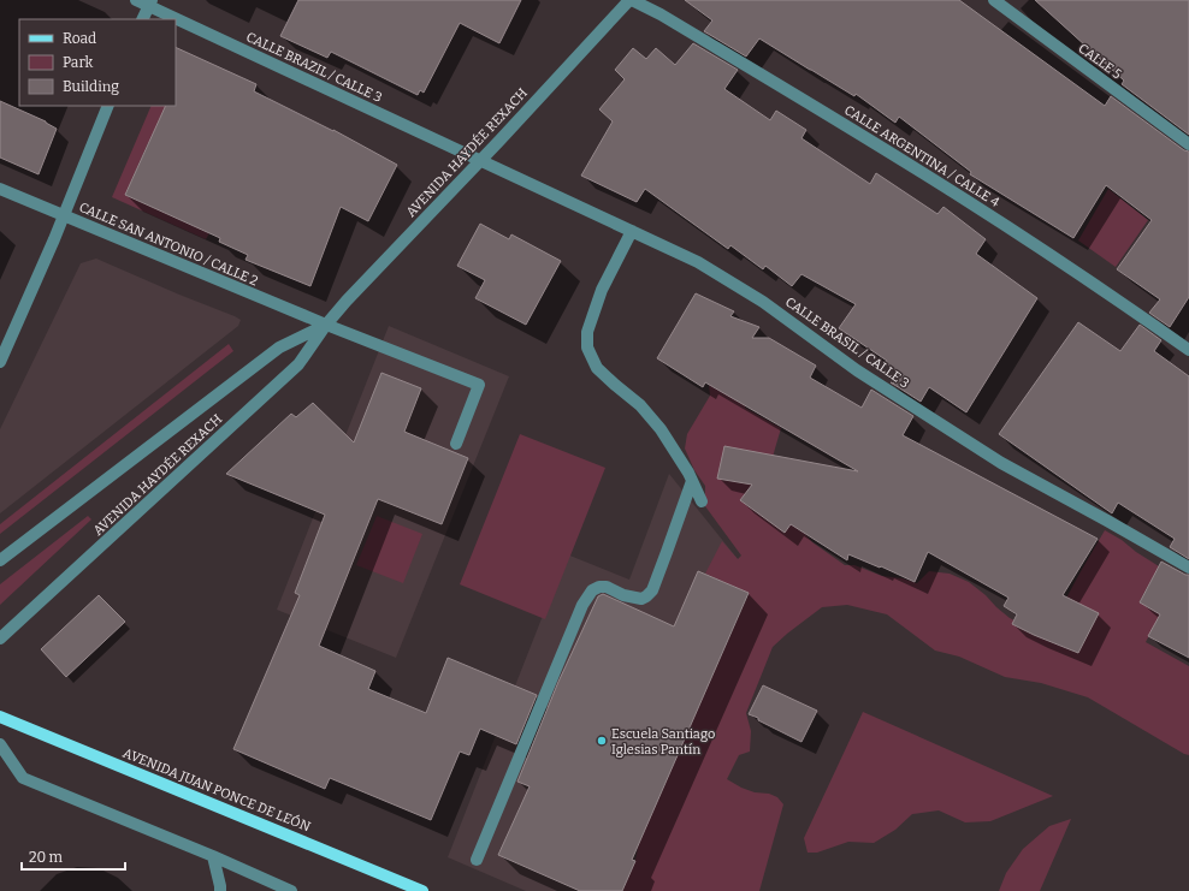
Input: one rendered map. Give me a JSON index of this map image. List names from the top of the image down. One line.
{"streets":{"main road":["AVENIDA JUAN PONCE DE LEÓN"],"street":["CALLE 5","CALLE BRAZIL / CALLE 3","AVENIDA HAYDÉE REXACH","CALLE ARGENTINA / CALLE 4","CALLE SAN ANTONIO / CALLE 2","CALLE BRASIL / CALLE 3"]},"crossings":[["CALLE BRAZIL / CALLE 3","AVENIDA HAYDÉE REXACH"],["CALLE BRAZIL / CALLE 3","CALLE BRASIL / CALLE 3"],["AVENIDA HAYDÉE REXACH","CALLE ARGENTINA / CALLE 4"],["AVENIDA HAYDÉE REXACH","CALLE SAN ANTONIO / CALLE 2"],["AVENIDA HAYDÉE REXACH","CALLE BRASIL / CALLE 3"]],"places":["Escuela Santiago Iglesias Pantín"],"legend":["Road","Park","Building"],"scale_bar":"20 m"}
